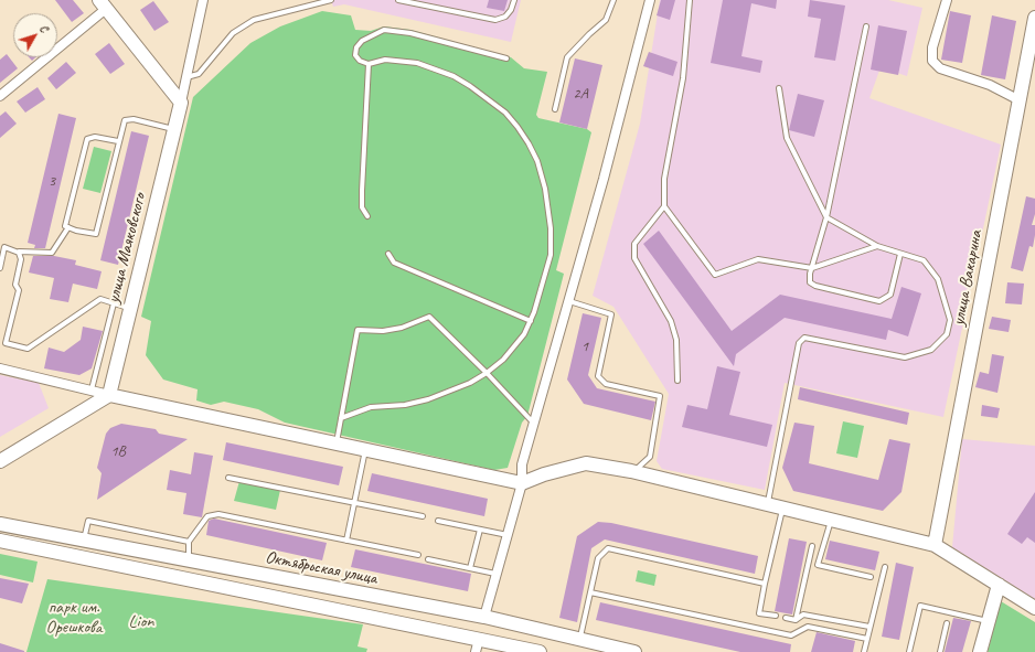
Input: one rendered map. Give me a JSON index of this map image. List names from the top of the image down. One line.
{"streets":{"street":["улица Маяковского","улица Вакарина","Октябрьская улица"]},"parks":["парк им. Орешкова","Lion"],"house_numbers":["2А","3","1","1В"],"north":"top right"}
